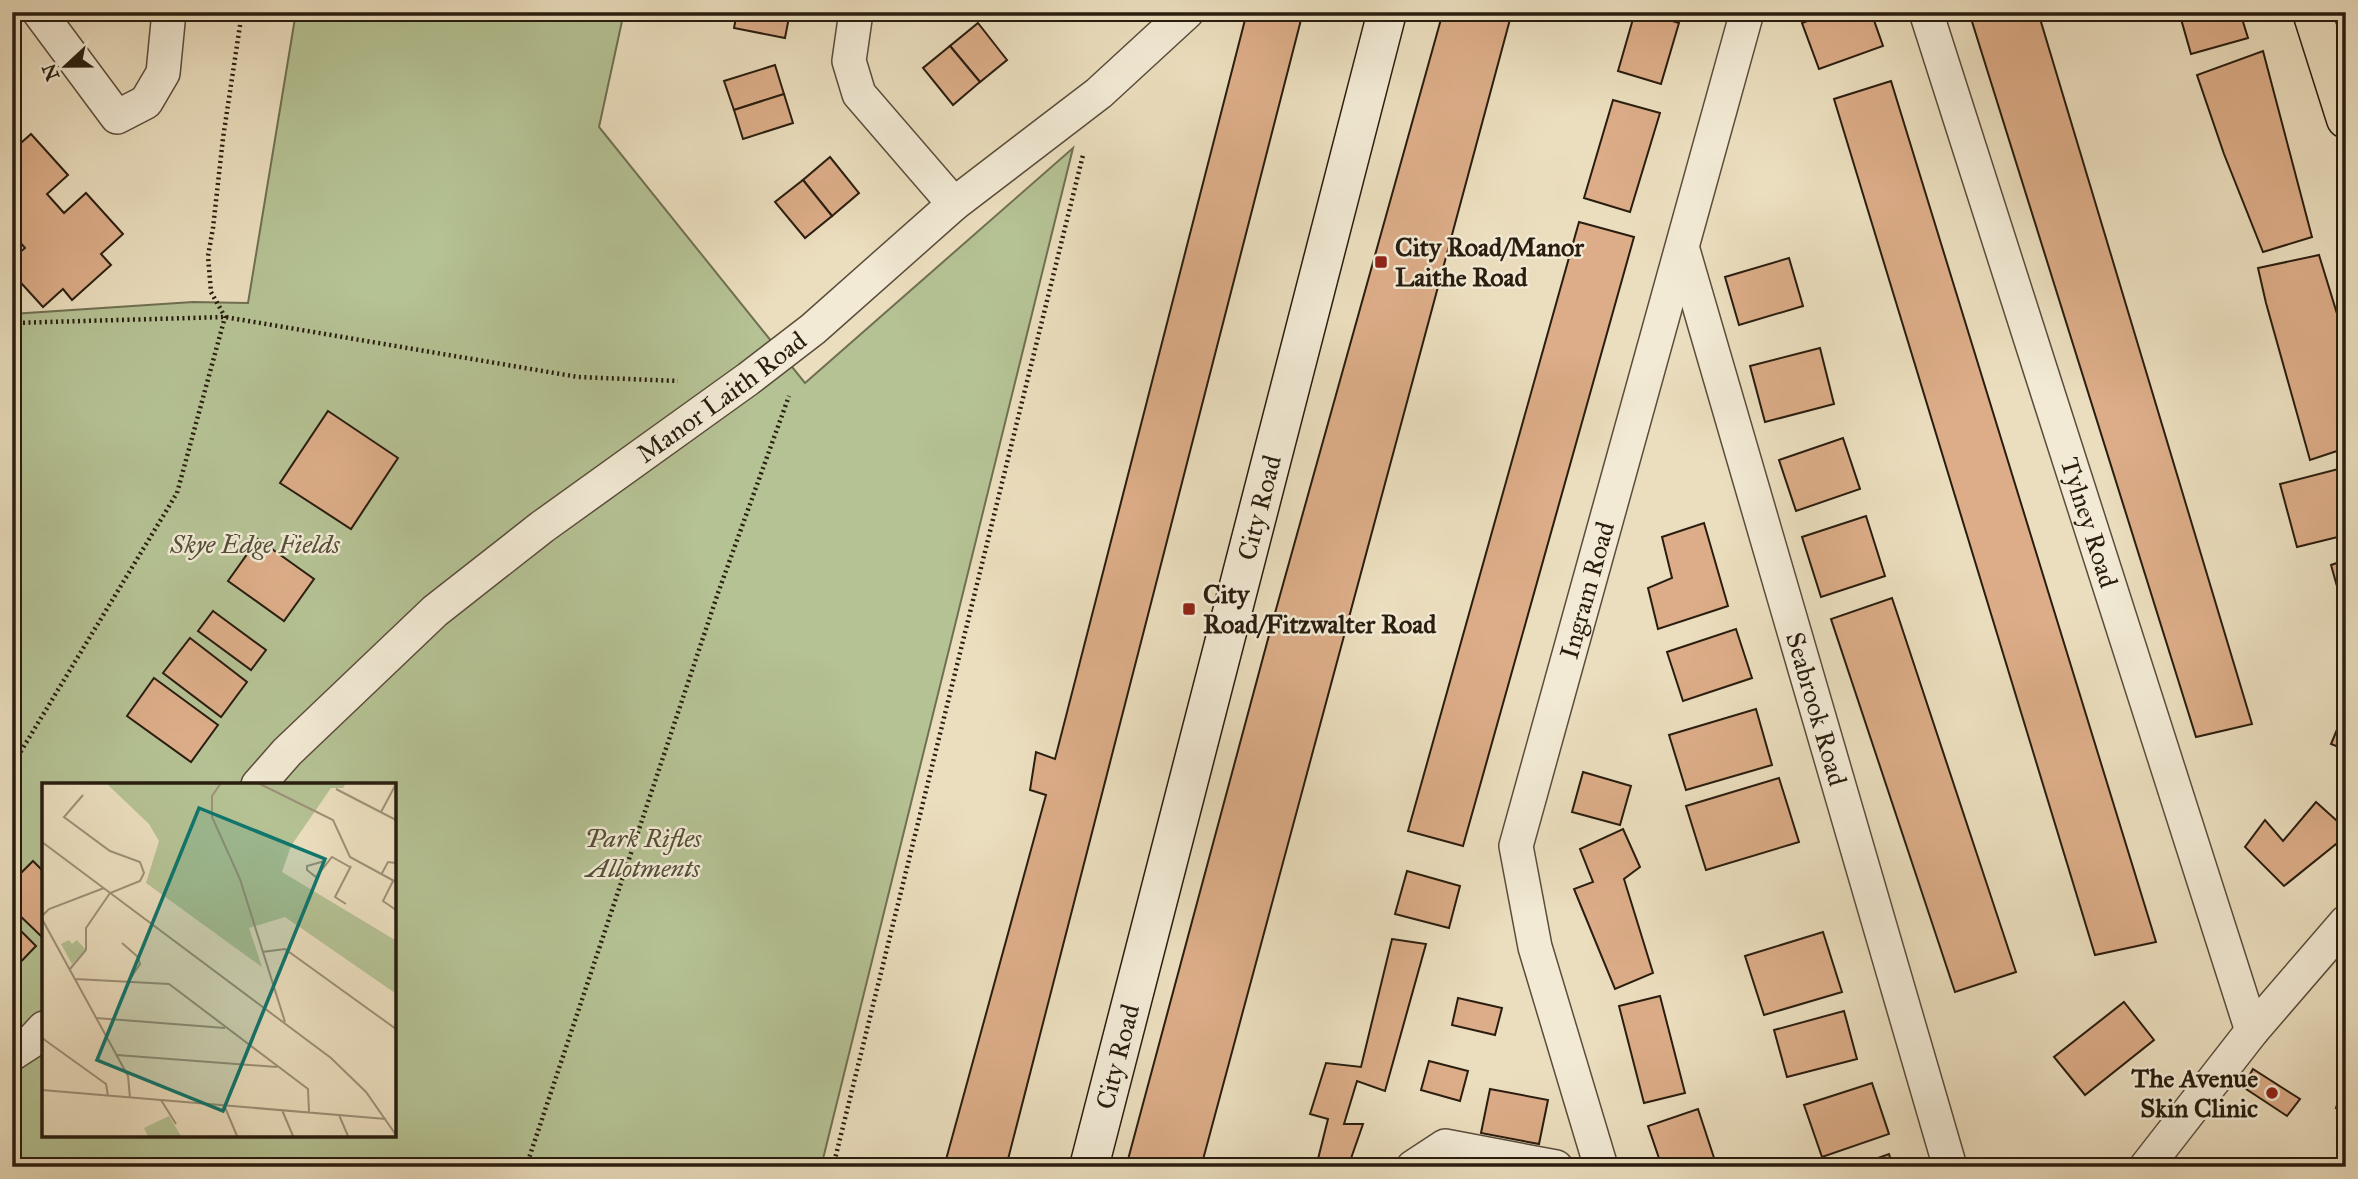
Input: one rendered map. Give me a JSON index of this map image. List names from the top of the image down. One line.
{"streets":{"main road":["City Road"],"street":["Manor Laith Road","Tylney Road","Ingram Road","Seabrook Road"]},"crossings":[["Ingram Road","Seabrook Road"]],"parks":["Skye Edge Fields","Park Rifles Allotments"],"places":{"transit":["City Road/Manor Laithe Road","City Road/Fitzwalter Road"],"other":["The Avenue Skin Clinic"]},"north":"left"}
